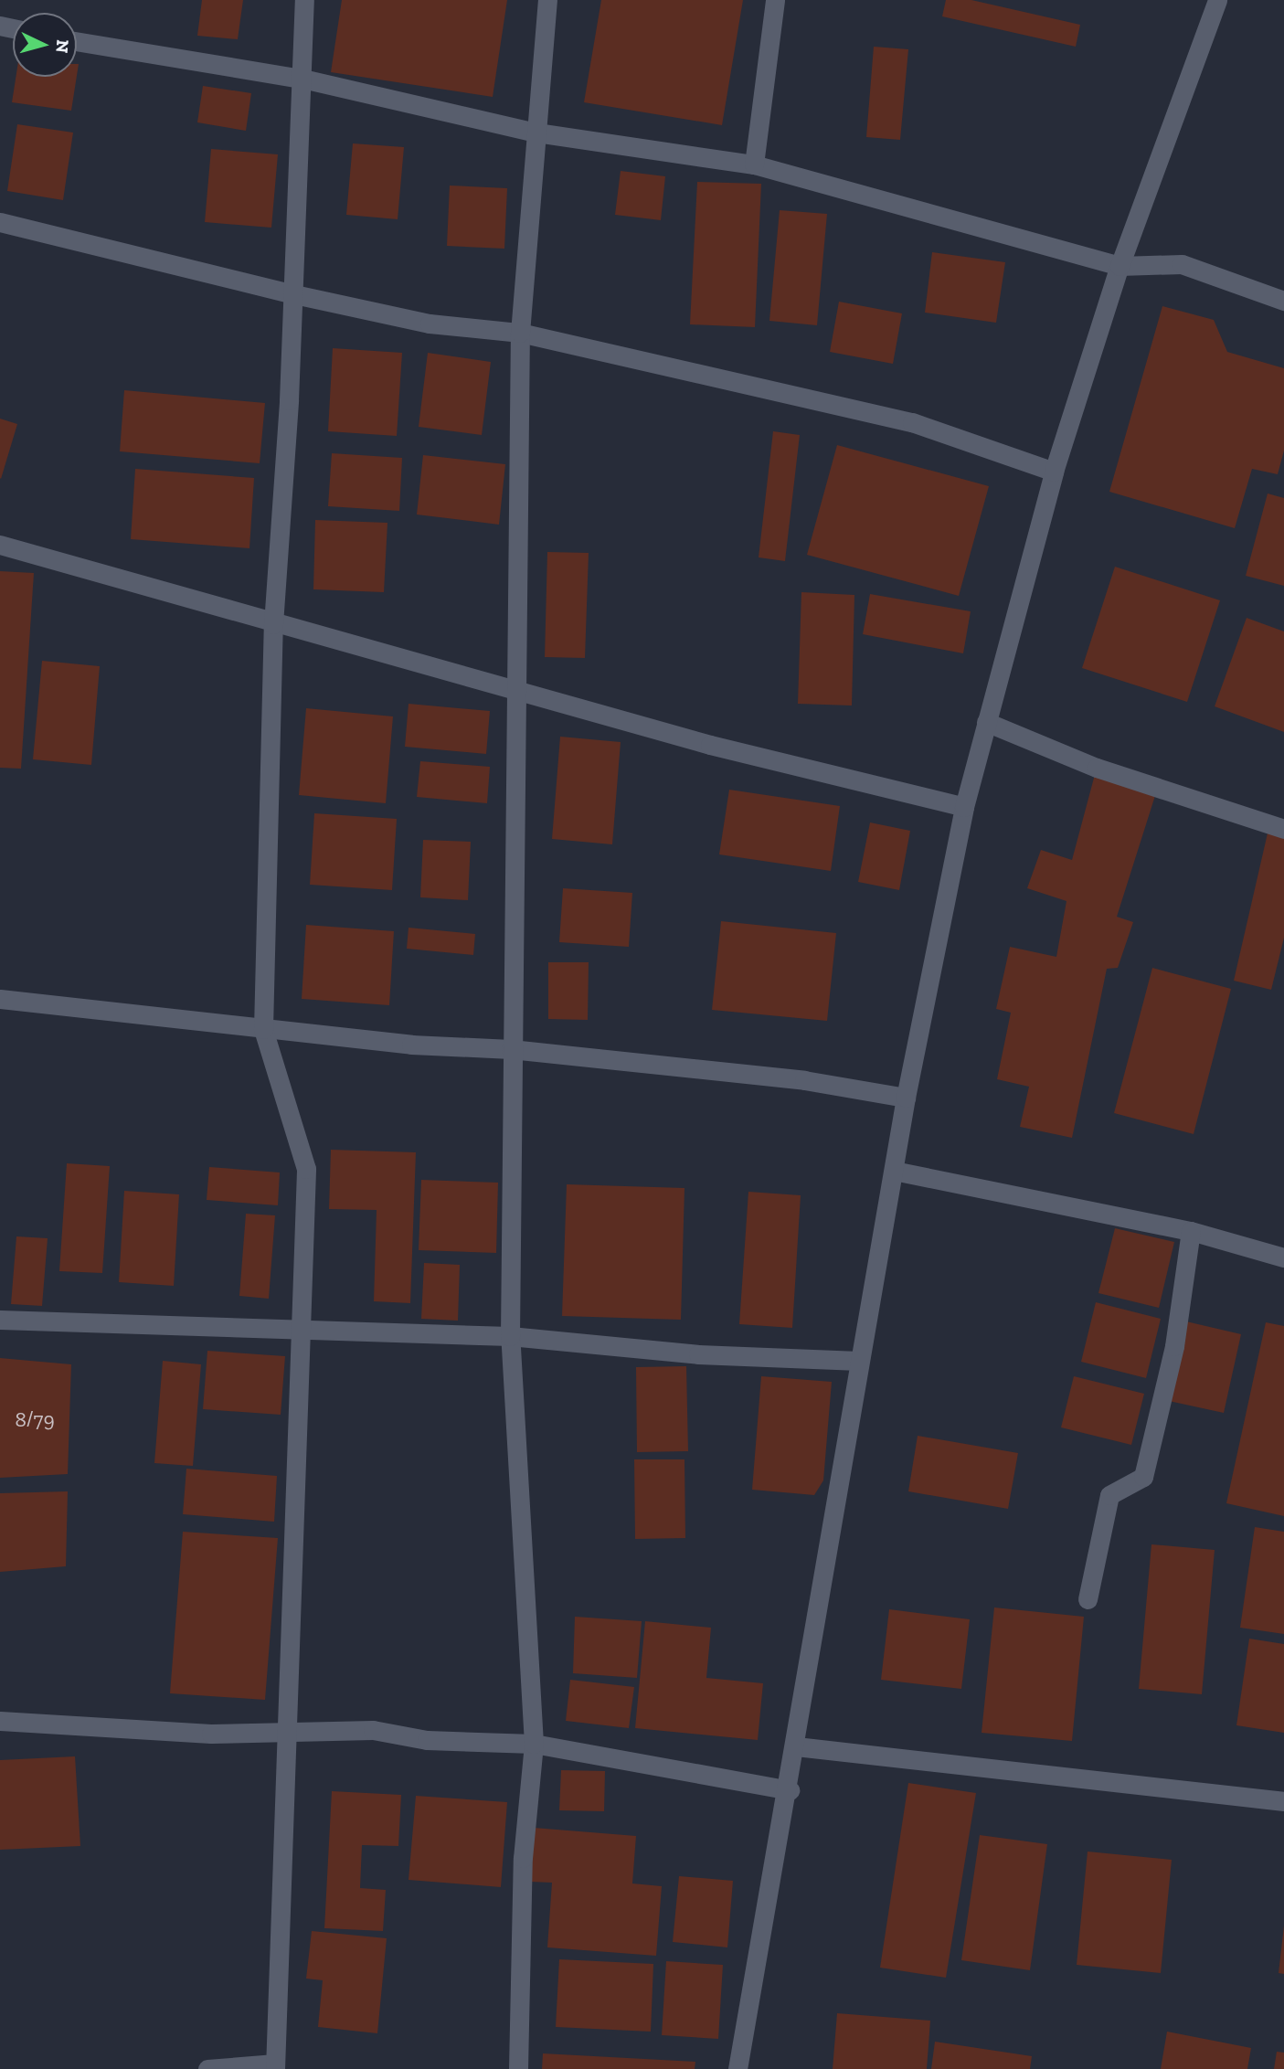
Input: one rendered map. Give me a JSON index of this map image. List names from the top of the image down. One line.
{"house_numbers":["8/79"],"north":"right"}
